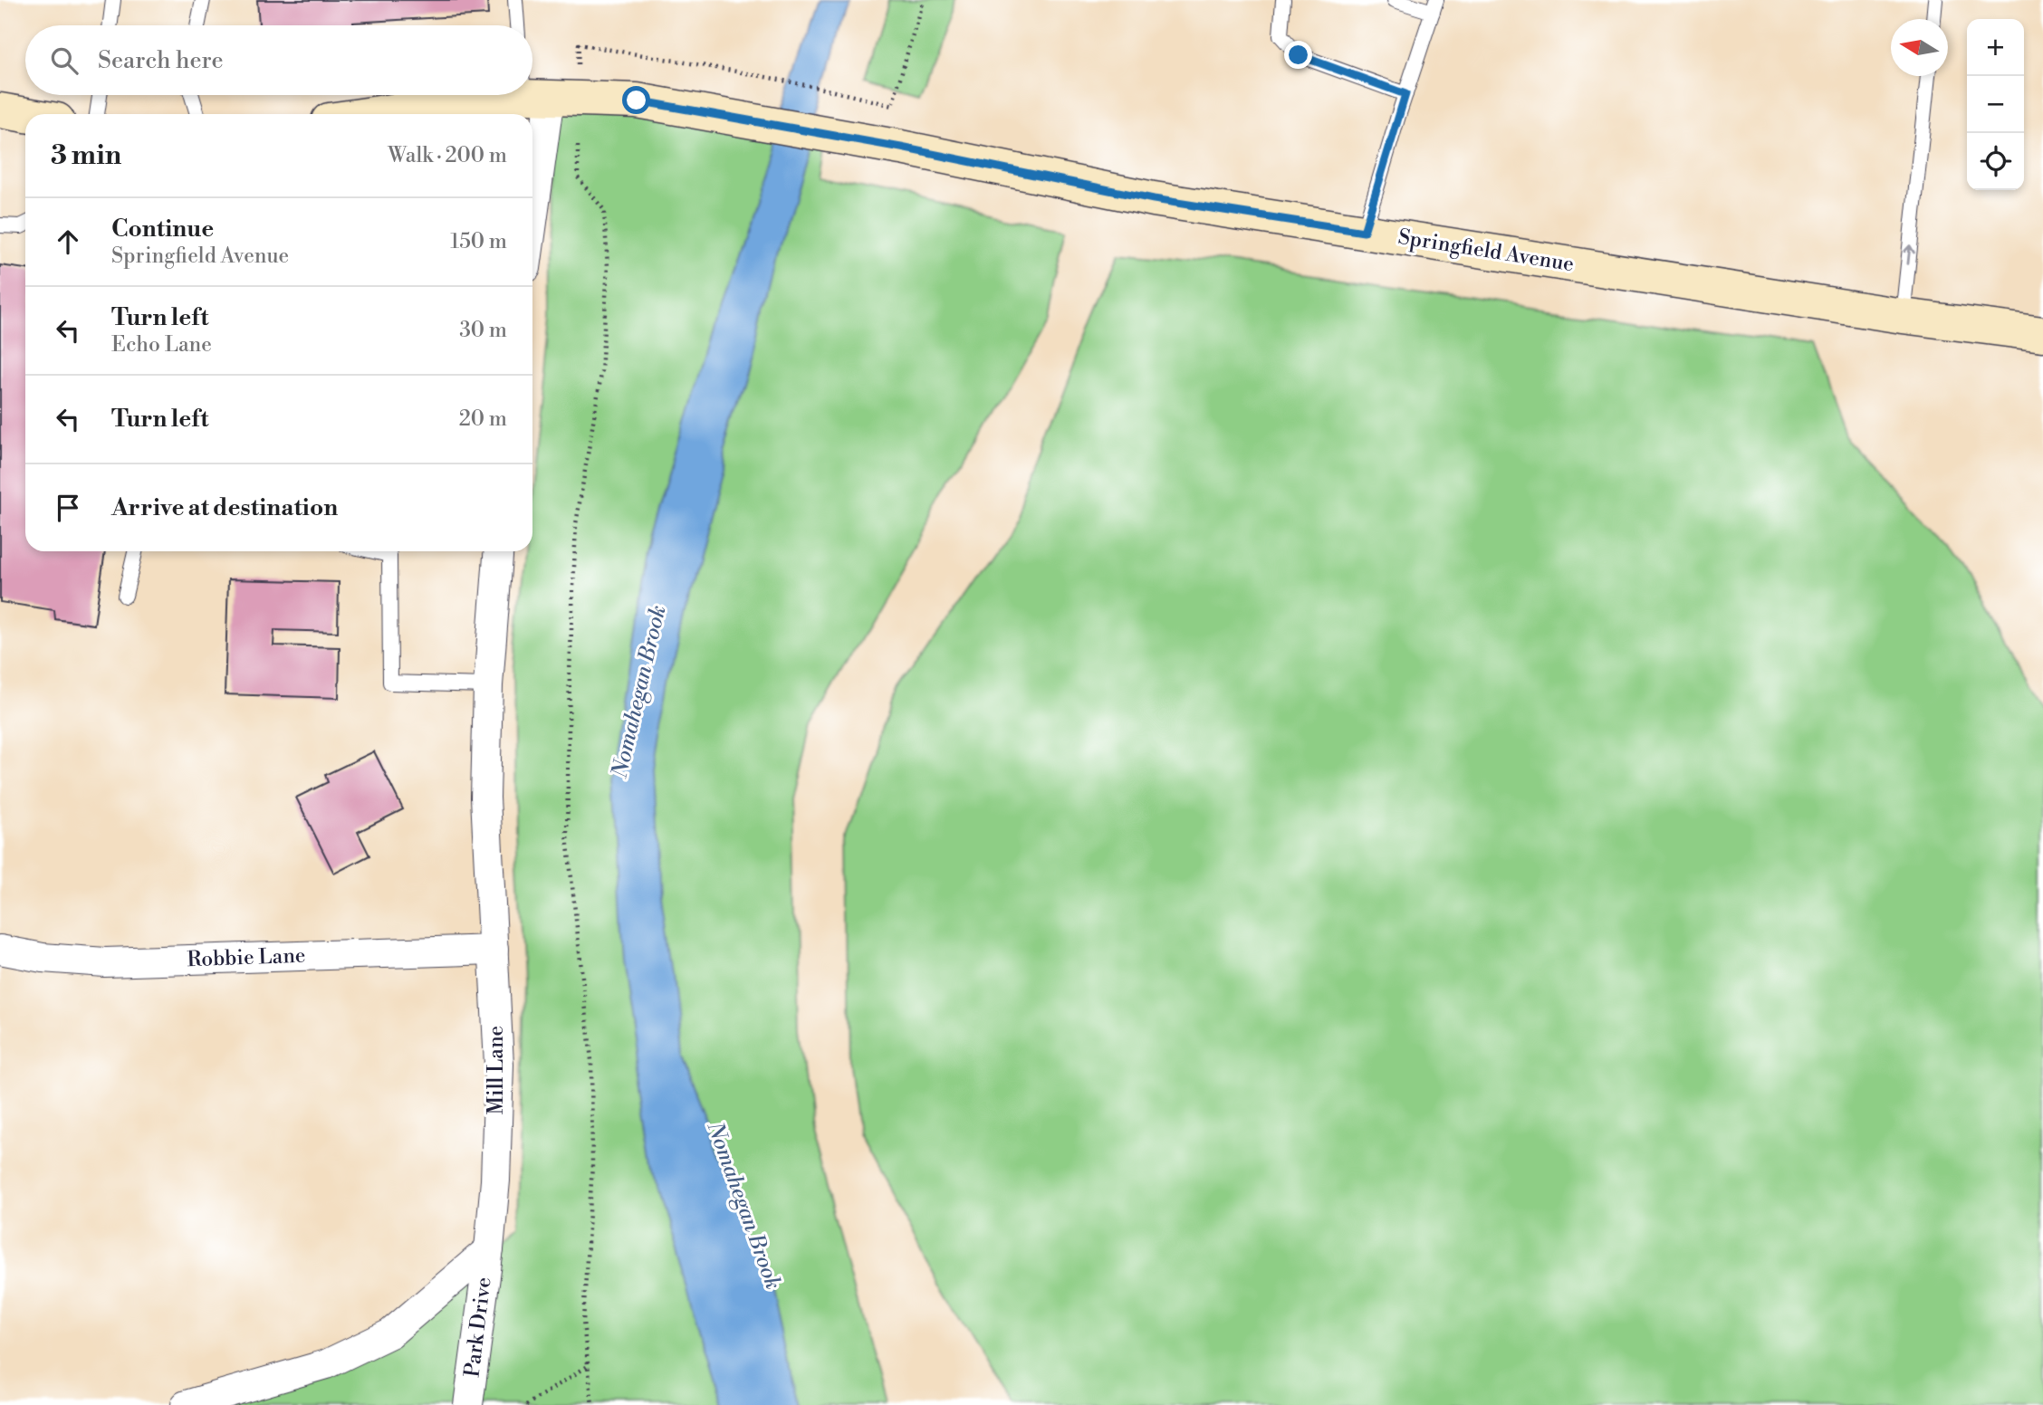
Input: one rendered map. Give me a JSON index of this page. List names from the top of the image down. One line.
{"streets":{"main road":["Springfield Avenue"],"street":["Robbie Lane","Mill Lane","Park Drive"]},"crossings":[["Robbie Lane","Mill Lane"],["Mill Lane","Park Drive"]],"water":["Nomahegan Brook"],"north":"left","page":{"map_buttons":["+","−"],"search":"Search here","heading":["3 min","Walk · 200 m"],"list":[["Continue","Springfield Avenue","150 m"],["Turn left","Echo Lane","30 m"],["Turn left","20 m"],"Arrive at destination"]}}
